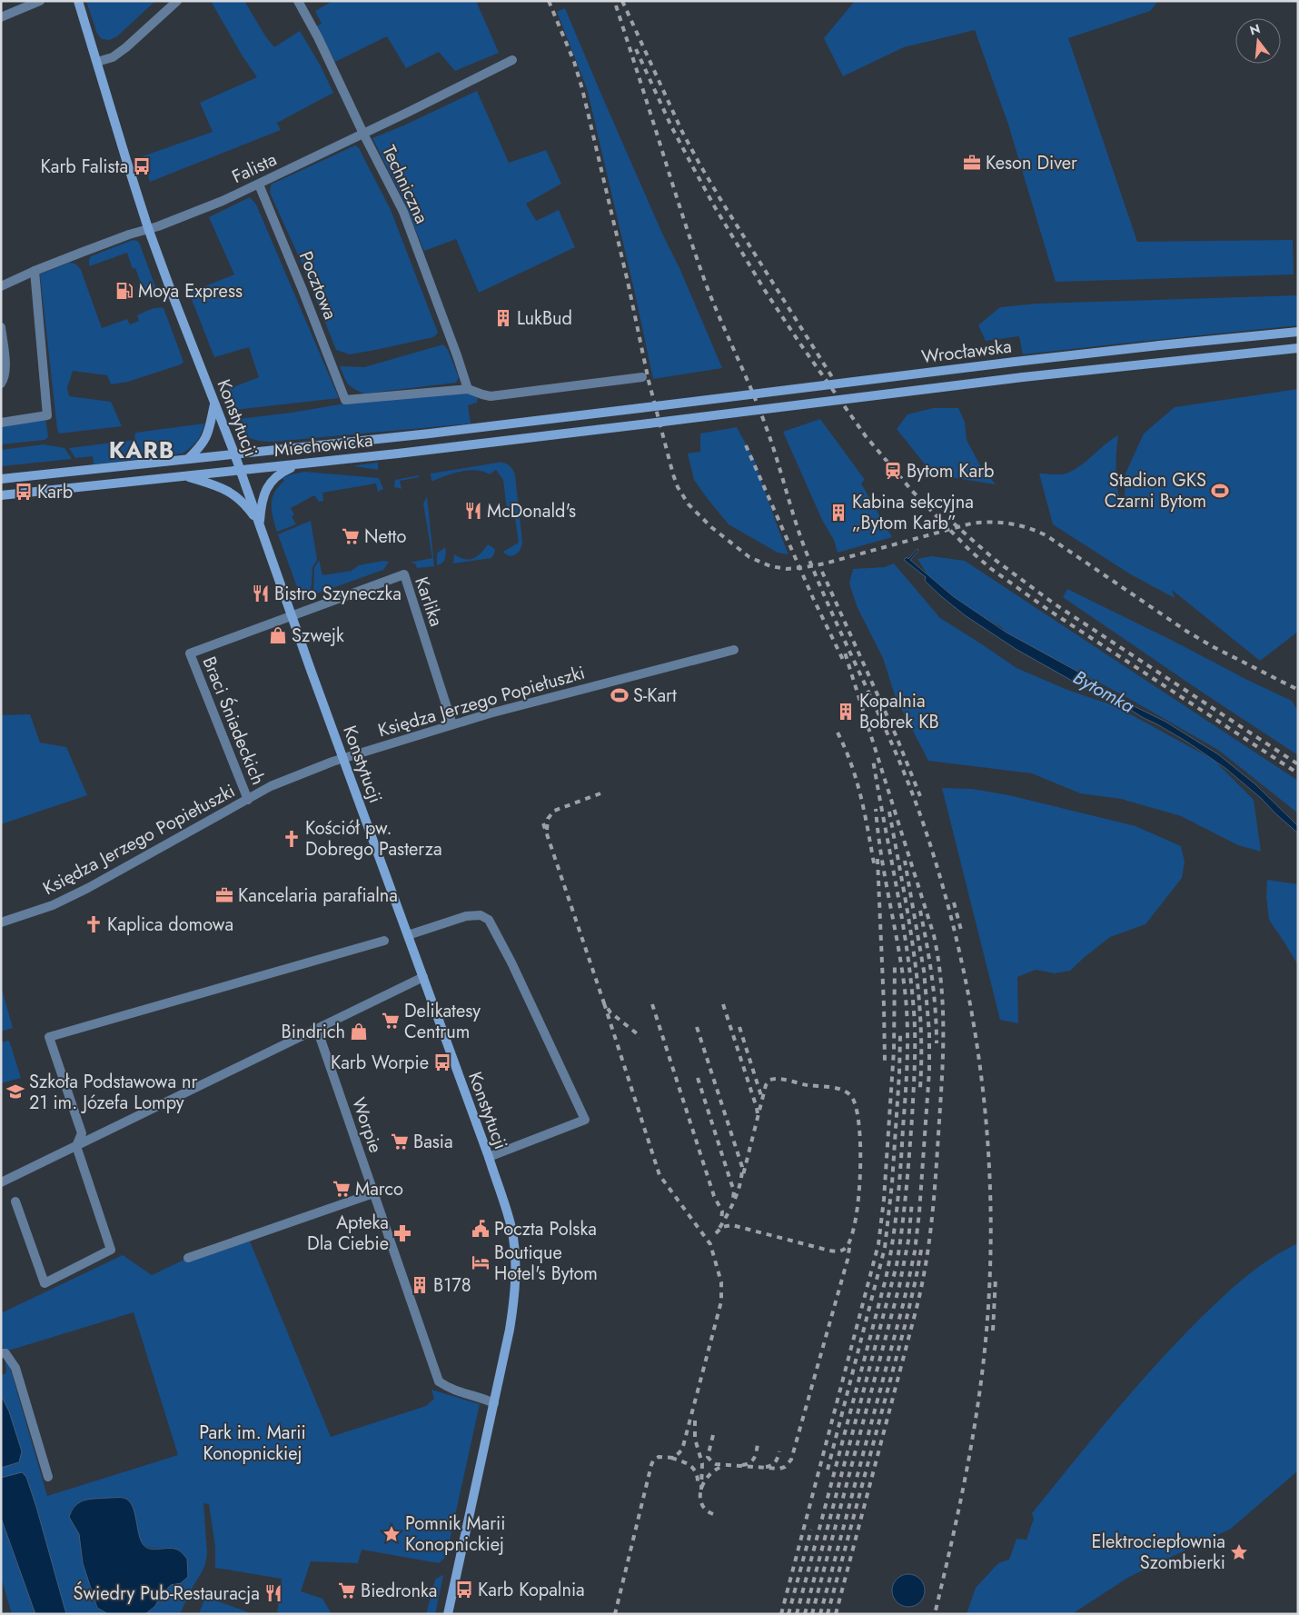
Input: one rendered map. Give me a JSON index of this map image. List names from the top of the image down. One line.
{"streets":{"main road":["Wrocławska","Konstytucji","Miechowicka"],"street":["Falista","Techniczna","Pocztowa","Karlika","Księdza Jerzego Popiełuszki","Braci Śniadeckich","Worpie"]},"crossings":[["Falista","Techniczna"],["Falista","Pocztowa"],["Falista","Konstytucji"],["Techniczna","Pocztowa"],["Wrocławska","Miechowicka"],["Konstytucji","Miechowicka"],["Konstytucji","Karlika"],["Konstytucji","Księdza Jerzego Popiełuszki"],["Konstytucji","Braci Śniadeckich"],["Konstytucji","Worpie"],["Karlika","Księdza Jerzego Popiełuszki"],["Karlika","Braci Śniadeckich"],["Księdza Jerzego Popiełuszki","Braci Śniadeckich"]],"districts":["KARB"],"water":["Bytomka"],"parks":["Park im. Marii Konopnickiej"],"places":{"office":["Keson Diver","Kancelaria parafialna"],"bus stop":["Karb Falista","Karb","Karb Worpie","Karb Kopalnia"],"fuel station":["Moya Express"],"building":["LukBud","Kabina sekcyjna „Bytom Karb”","Kopalnia Bobrek KB","B178"],"station":["Bytom Karb"],"sports":["Stadion GKS Czarni Bytom","S-Kart"],"restaurant":["McDonald's","Bistro Szyneczka","Świedry Pub-Restauracja"],"supermarket":["Netto","Delikatesy Centrum","Basia","Marco","Biedronka"],"shop":["Szwejk","Bindrich"],"church":["Kościół pw. Dobrego Pasterza","Kaplica domowa"],"school or university":["Szkoła Podstawowa nr 21 im. Józefa Lompy"],"public building":["Poczta Polska"],"pharmacy":["Apteka Dla Ciebie"],"hotel":["Boutique Hotel's Bytom"],"place":["Pomnik Marii Konopnickiej","Elektrociepłownia Szombierki"]},"north":"top"}
